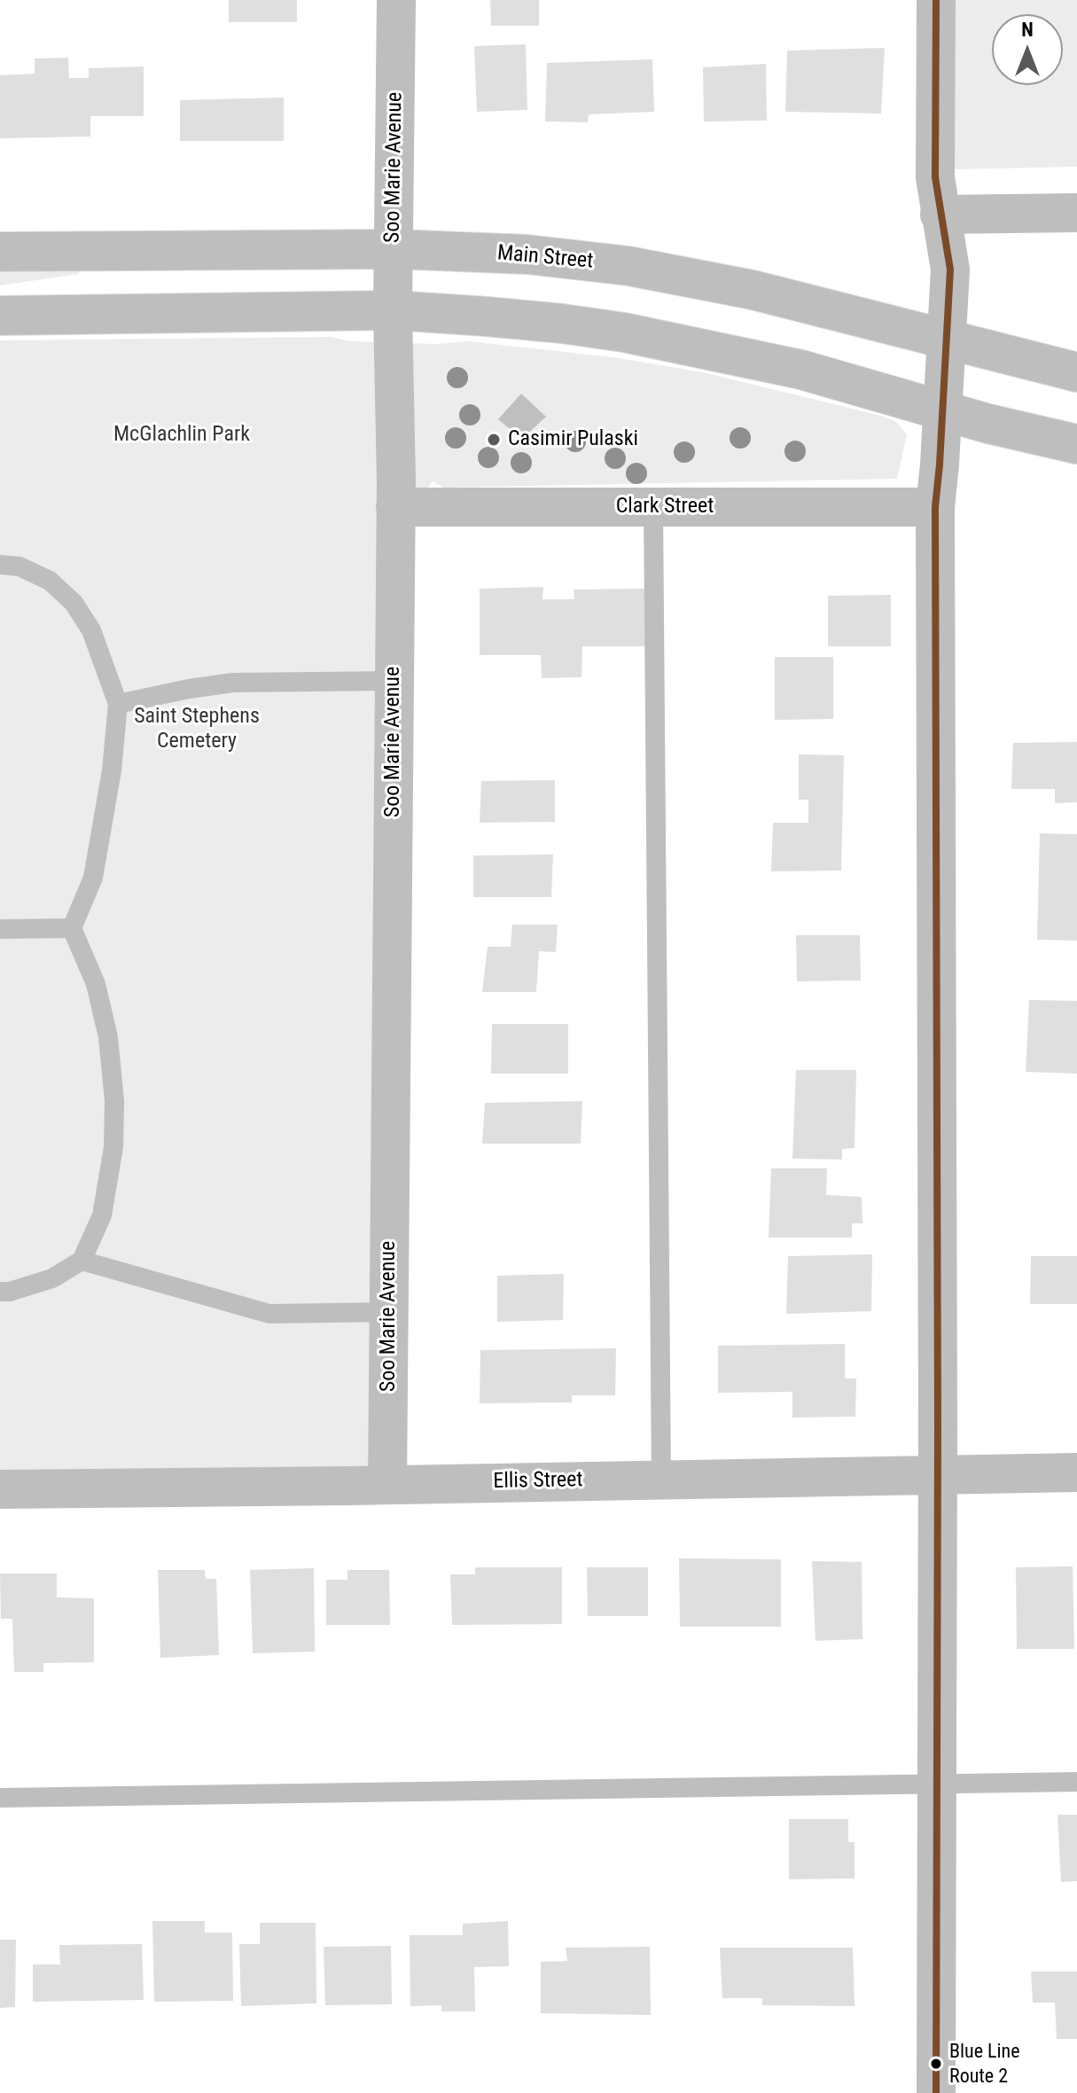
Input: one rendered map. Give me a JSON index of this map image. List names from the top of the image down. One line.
{"streets":{"street":["Soo Marie Avenue","Main Street","Clark Street","Ellis Street"]},"crossings":[["Soo Marie Avenue","Main Street"],["Soo Marie Avenue","Clark Street"],["Soo Marie Avenue","Ellis Street"]],"parks":["McGlachlin Park","Saint Stephens Cemetery"],"places":["Casimir Pulaski","Blue Line Route 2"],"north":"top"}
